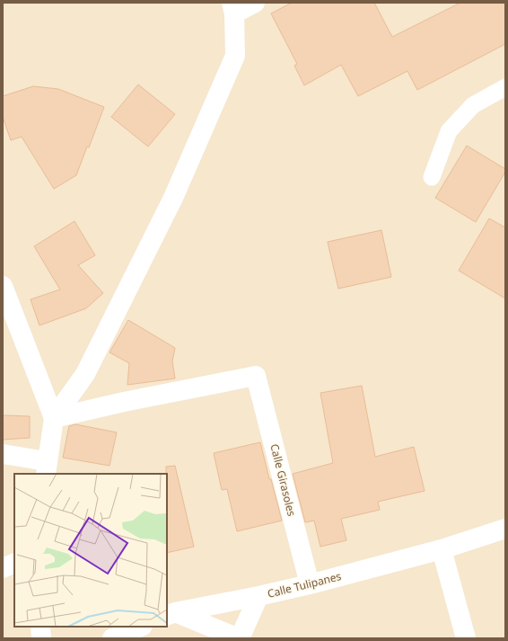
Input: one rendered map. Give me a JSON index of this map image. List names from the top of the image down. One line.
{"streets":{"street":["Calle Girasoles","Calle Tulipanes"]},"crossings":[["Calle Girasoles","Calle Tulipanes"]]}
